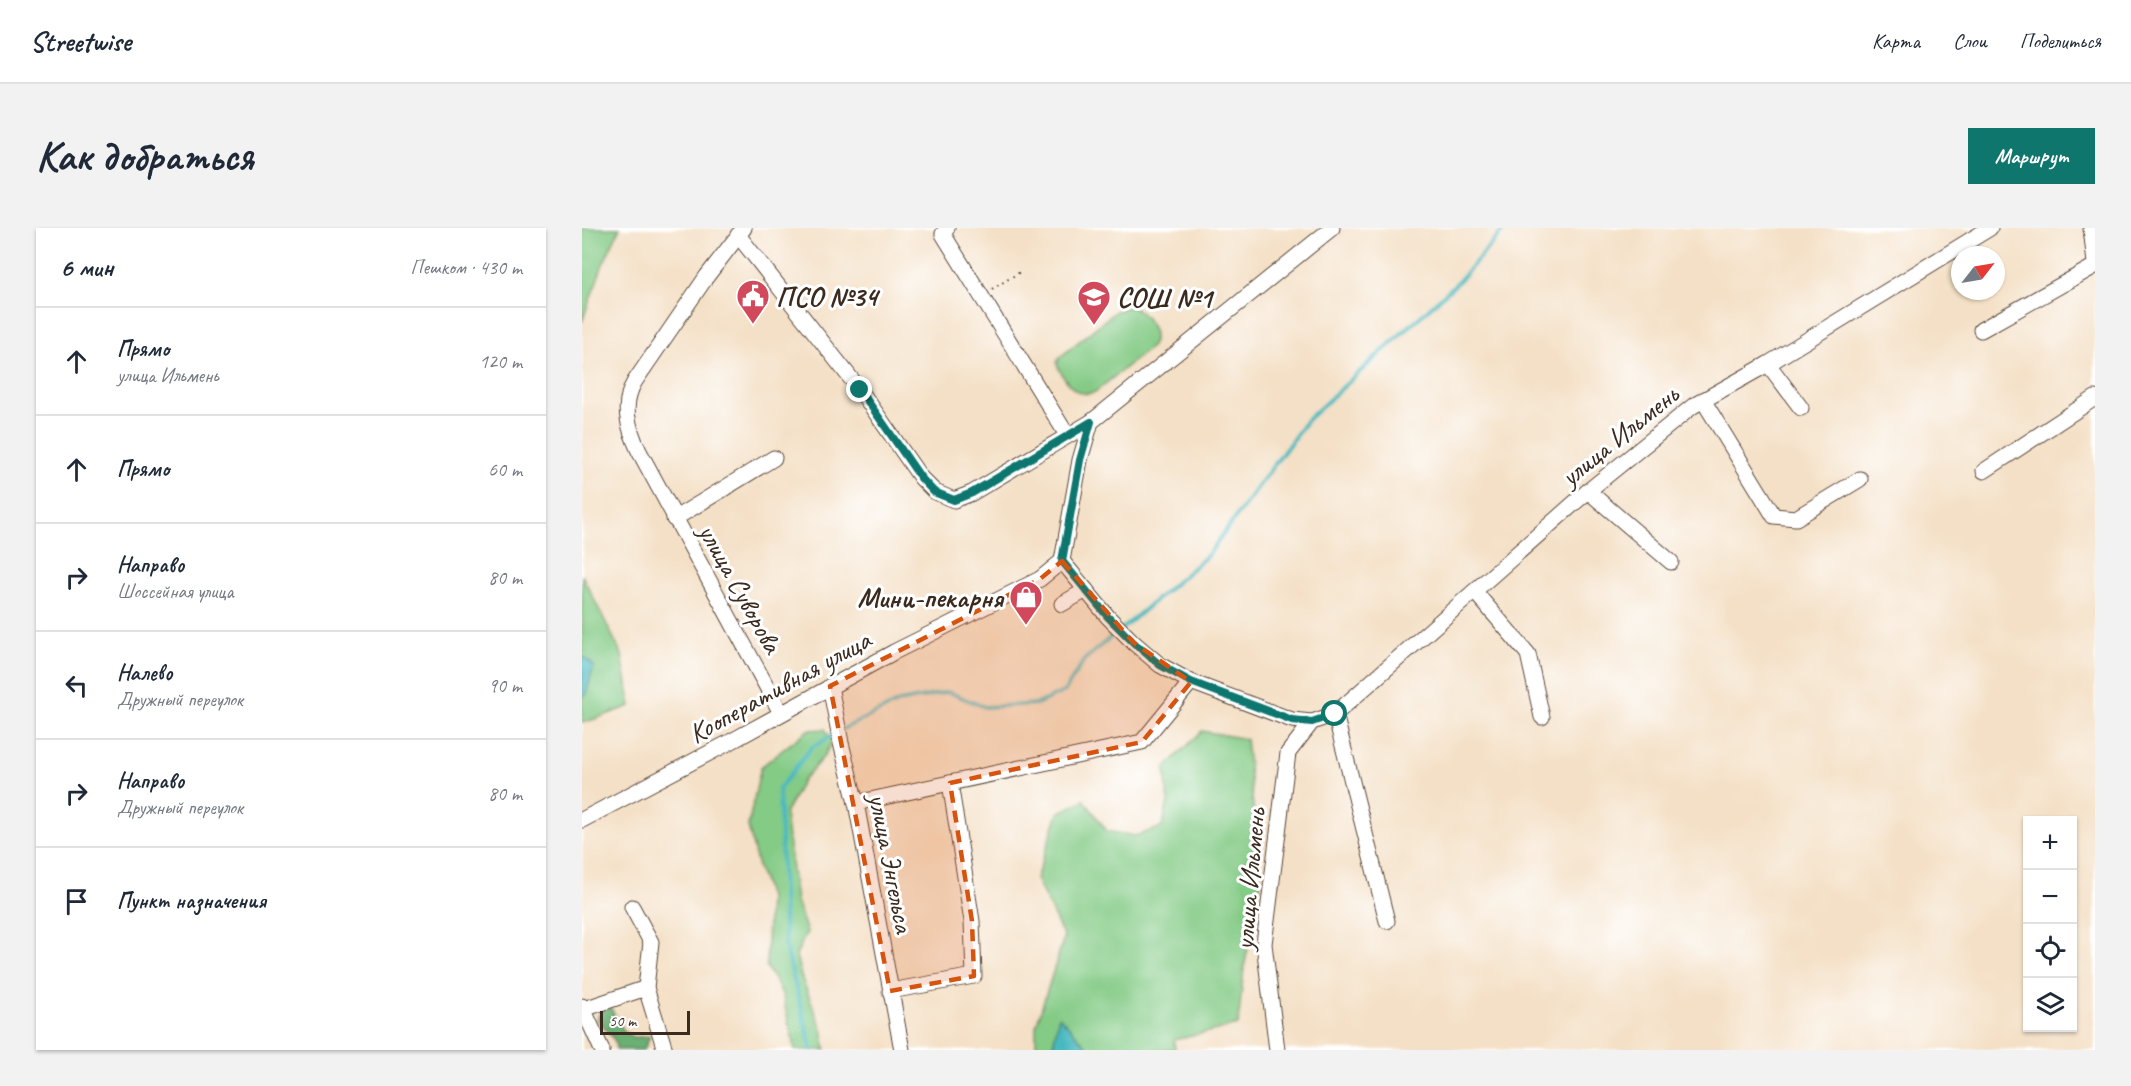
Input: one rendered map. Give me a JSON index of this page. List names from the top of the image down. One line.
{"streets":{"street":["улица Ильмень","улица Суворова","Кооперативная улица","улица Энгельса"]},"crossings":[["улица Ильмень","Кооперативная улица"],["улица Суворова","Кооперативная улица"],["Кооперативная улица","улица Энгельса"]],"places":{"public building":["ПСО №34"],"school or university":["СОШ №1"],"shop":["Мини-пекарня"]},"scale_bar":"50 m","north":"top right","page":{"header":"Streetwise","nav":["Карта","Слои","Поделиться"],"buttons":"Маршрут","title":"Как добраться","heading":["6 мин","Пешком · 430 m"],"list":[["Прямо","улица Ильмень","120 m"],["Прямо","60 m"],["Направо","Шоссейная улица","80 m"],["Налево","Дружный переулок","90 m"],["Направо","Дружный переулок","80 m"],"Пункт назначения"],"map_buttons":["+","−"],"scale":"50 m"}}
